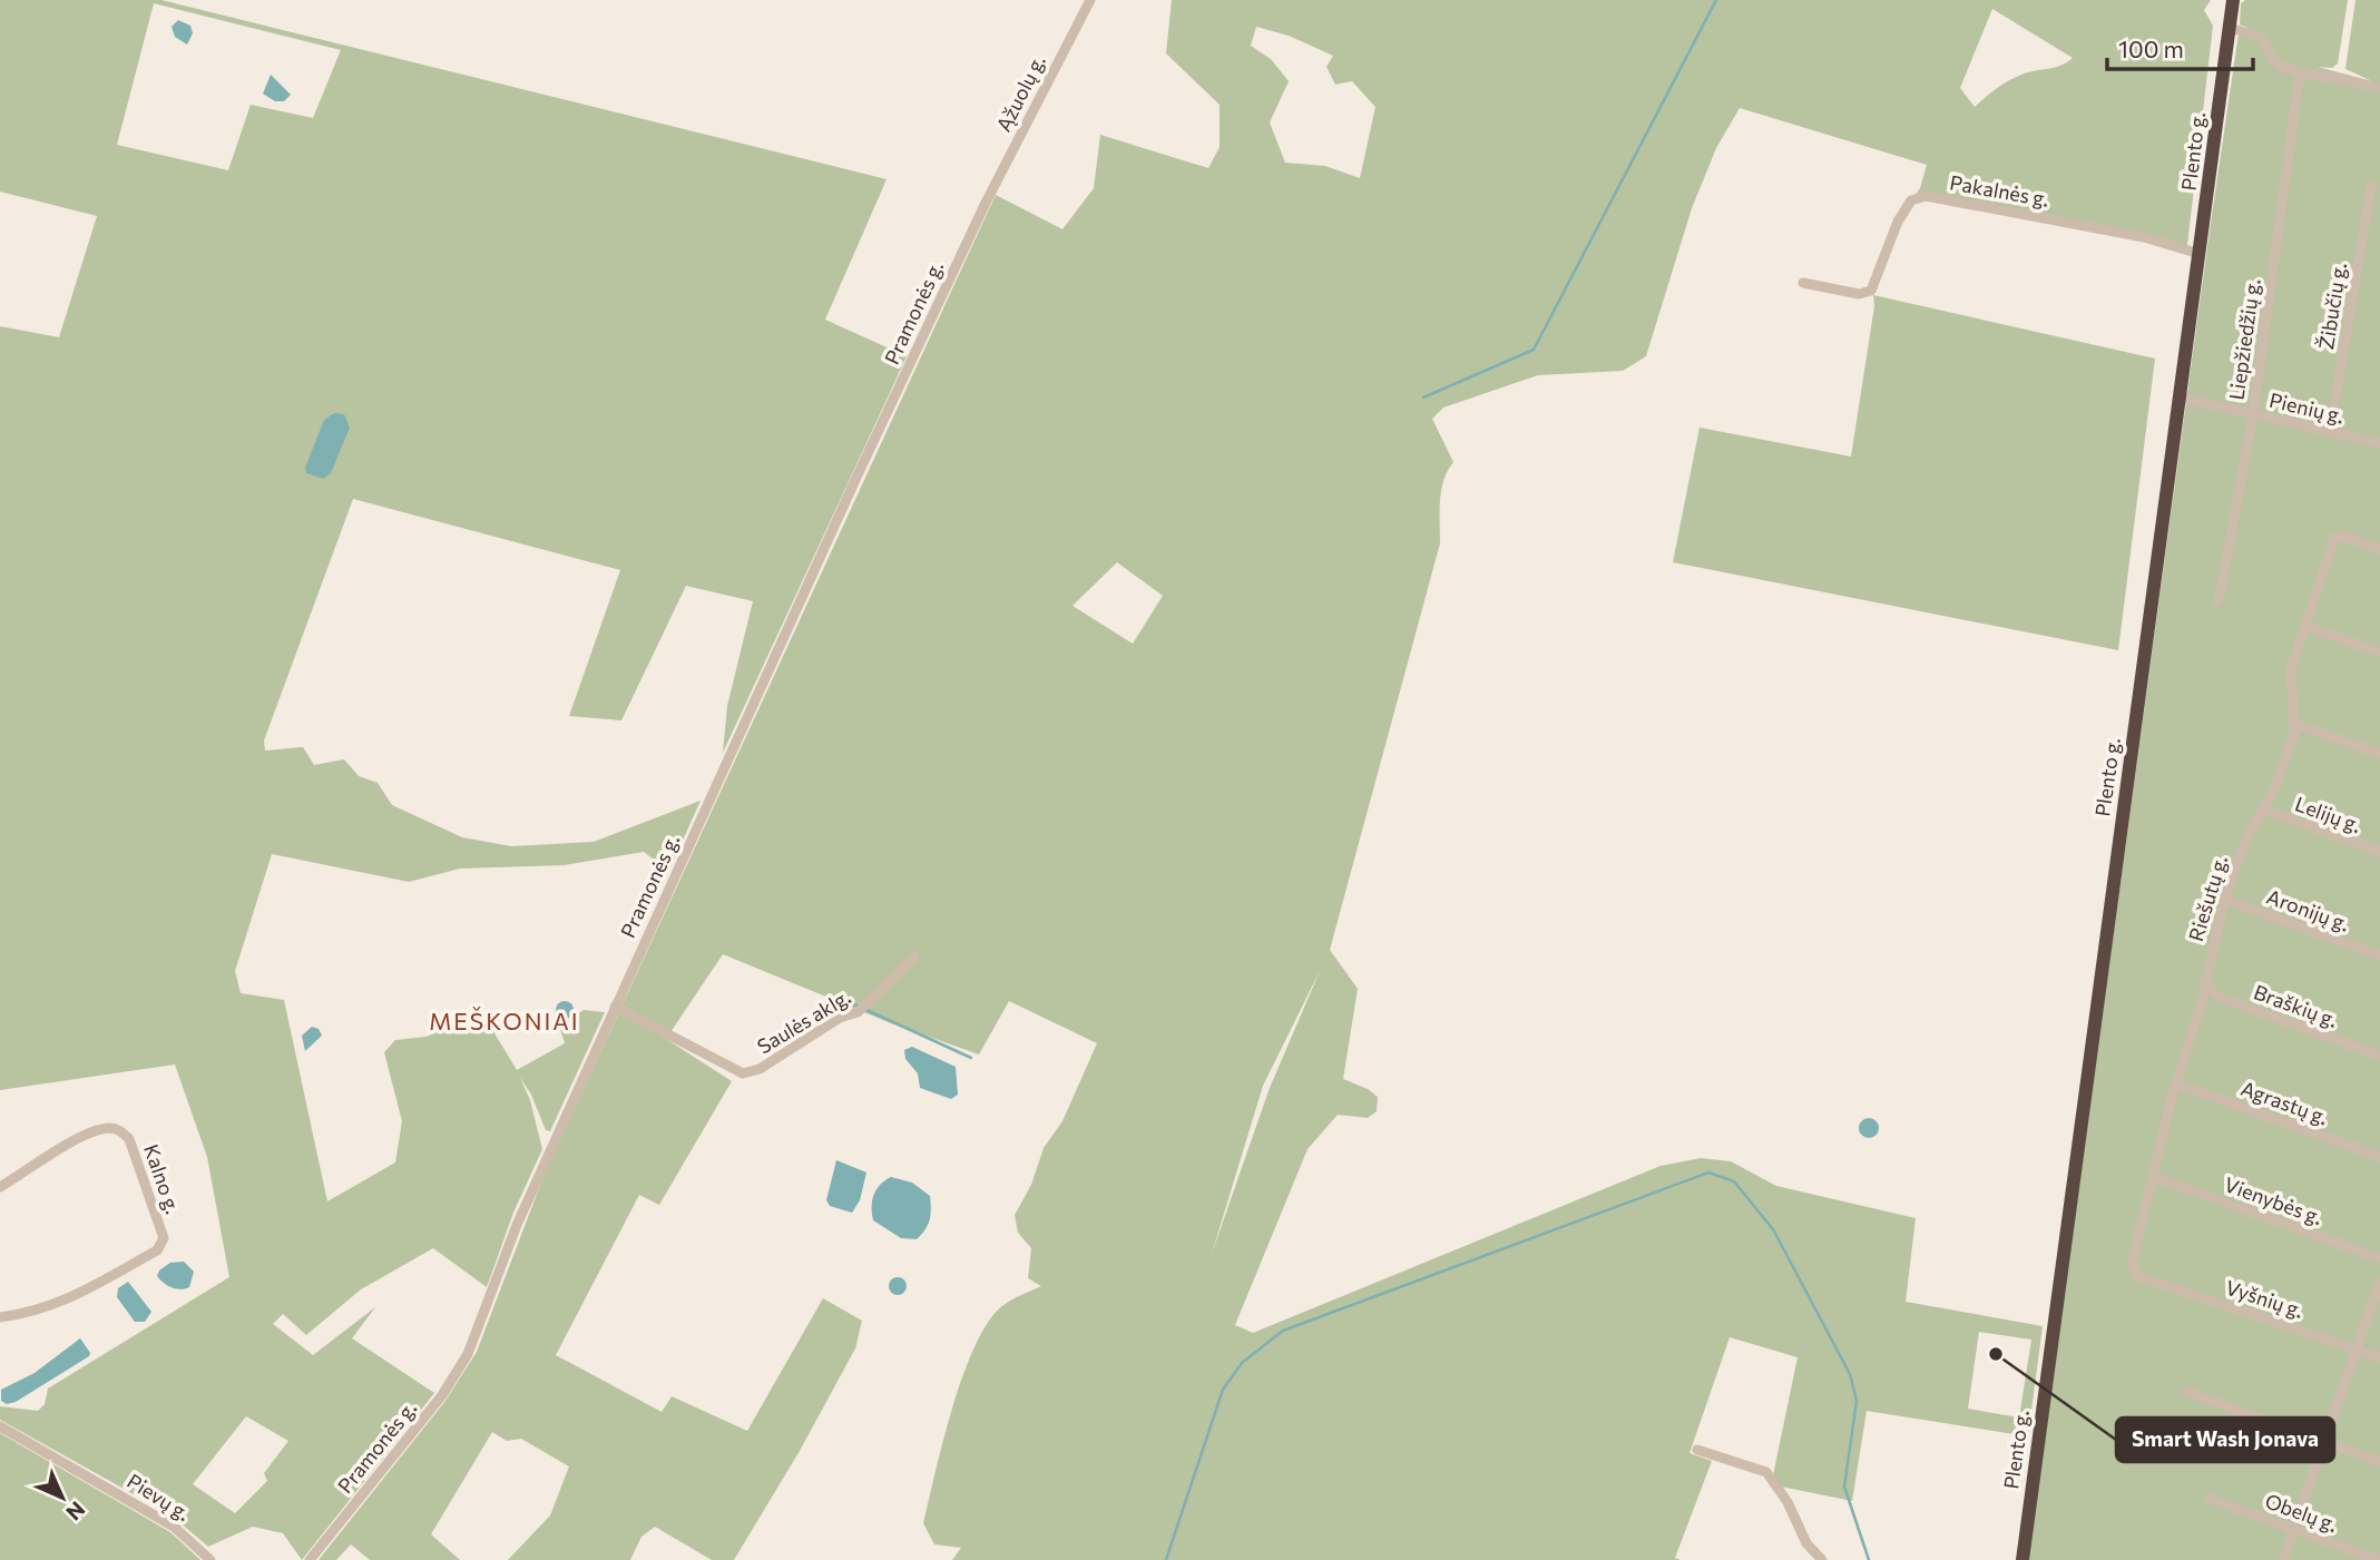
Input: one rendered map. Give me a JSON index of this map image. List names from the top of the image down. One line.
{"streets":{"highway":["Plento g."],"street":["Ąžuolų g.","Pakalnės g.","Žibučių g.","Pramonės g.","Liepžiedžių g.","Pienių g.","Lelijų g.","Riešutų g.","Aronijų g.","Braškių g.","Saulės aklg.","Agrastų g.","Kalno g.","Vienybės g.","Vyšnių g.","Pievų g.","Obelų g."]},"crossings":[["Ąžuolų g.","Pramonės g."],["Plento g.","Pakalnės g."],["Plento g.","Pienių g."],["Žibučių g.","Pienių g."],["Pramonės g.","Saulės aklg."],["Liepžiedžių g.","Pienių g."],["Lelijų g.","Riešutų g."],["Riešutų g.","Aronijų g."],["Riešutų g.","Braškių g."],["Riešutų g.","Agrastų g."],["Riešutų g.","Vienybės g."],["Riešutų g.","Vyšnių g."]],"districts":["MEŠKONIAI"],"places":["Smart Wash Jonava"],"scale_bar":"100 m","north":"bottom right"}
